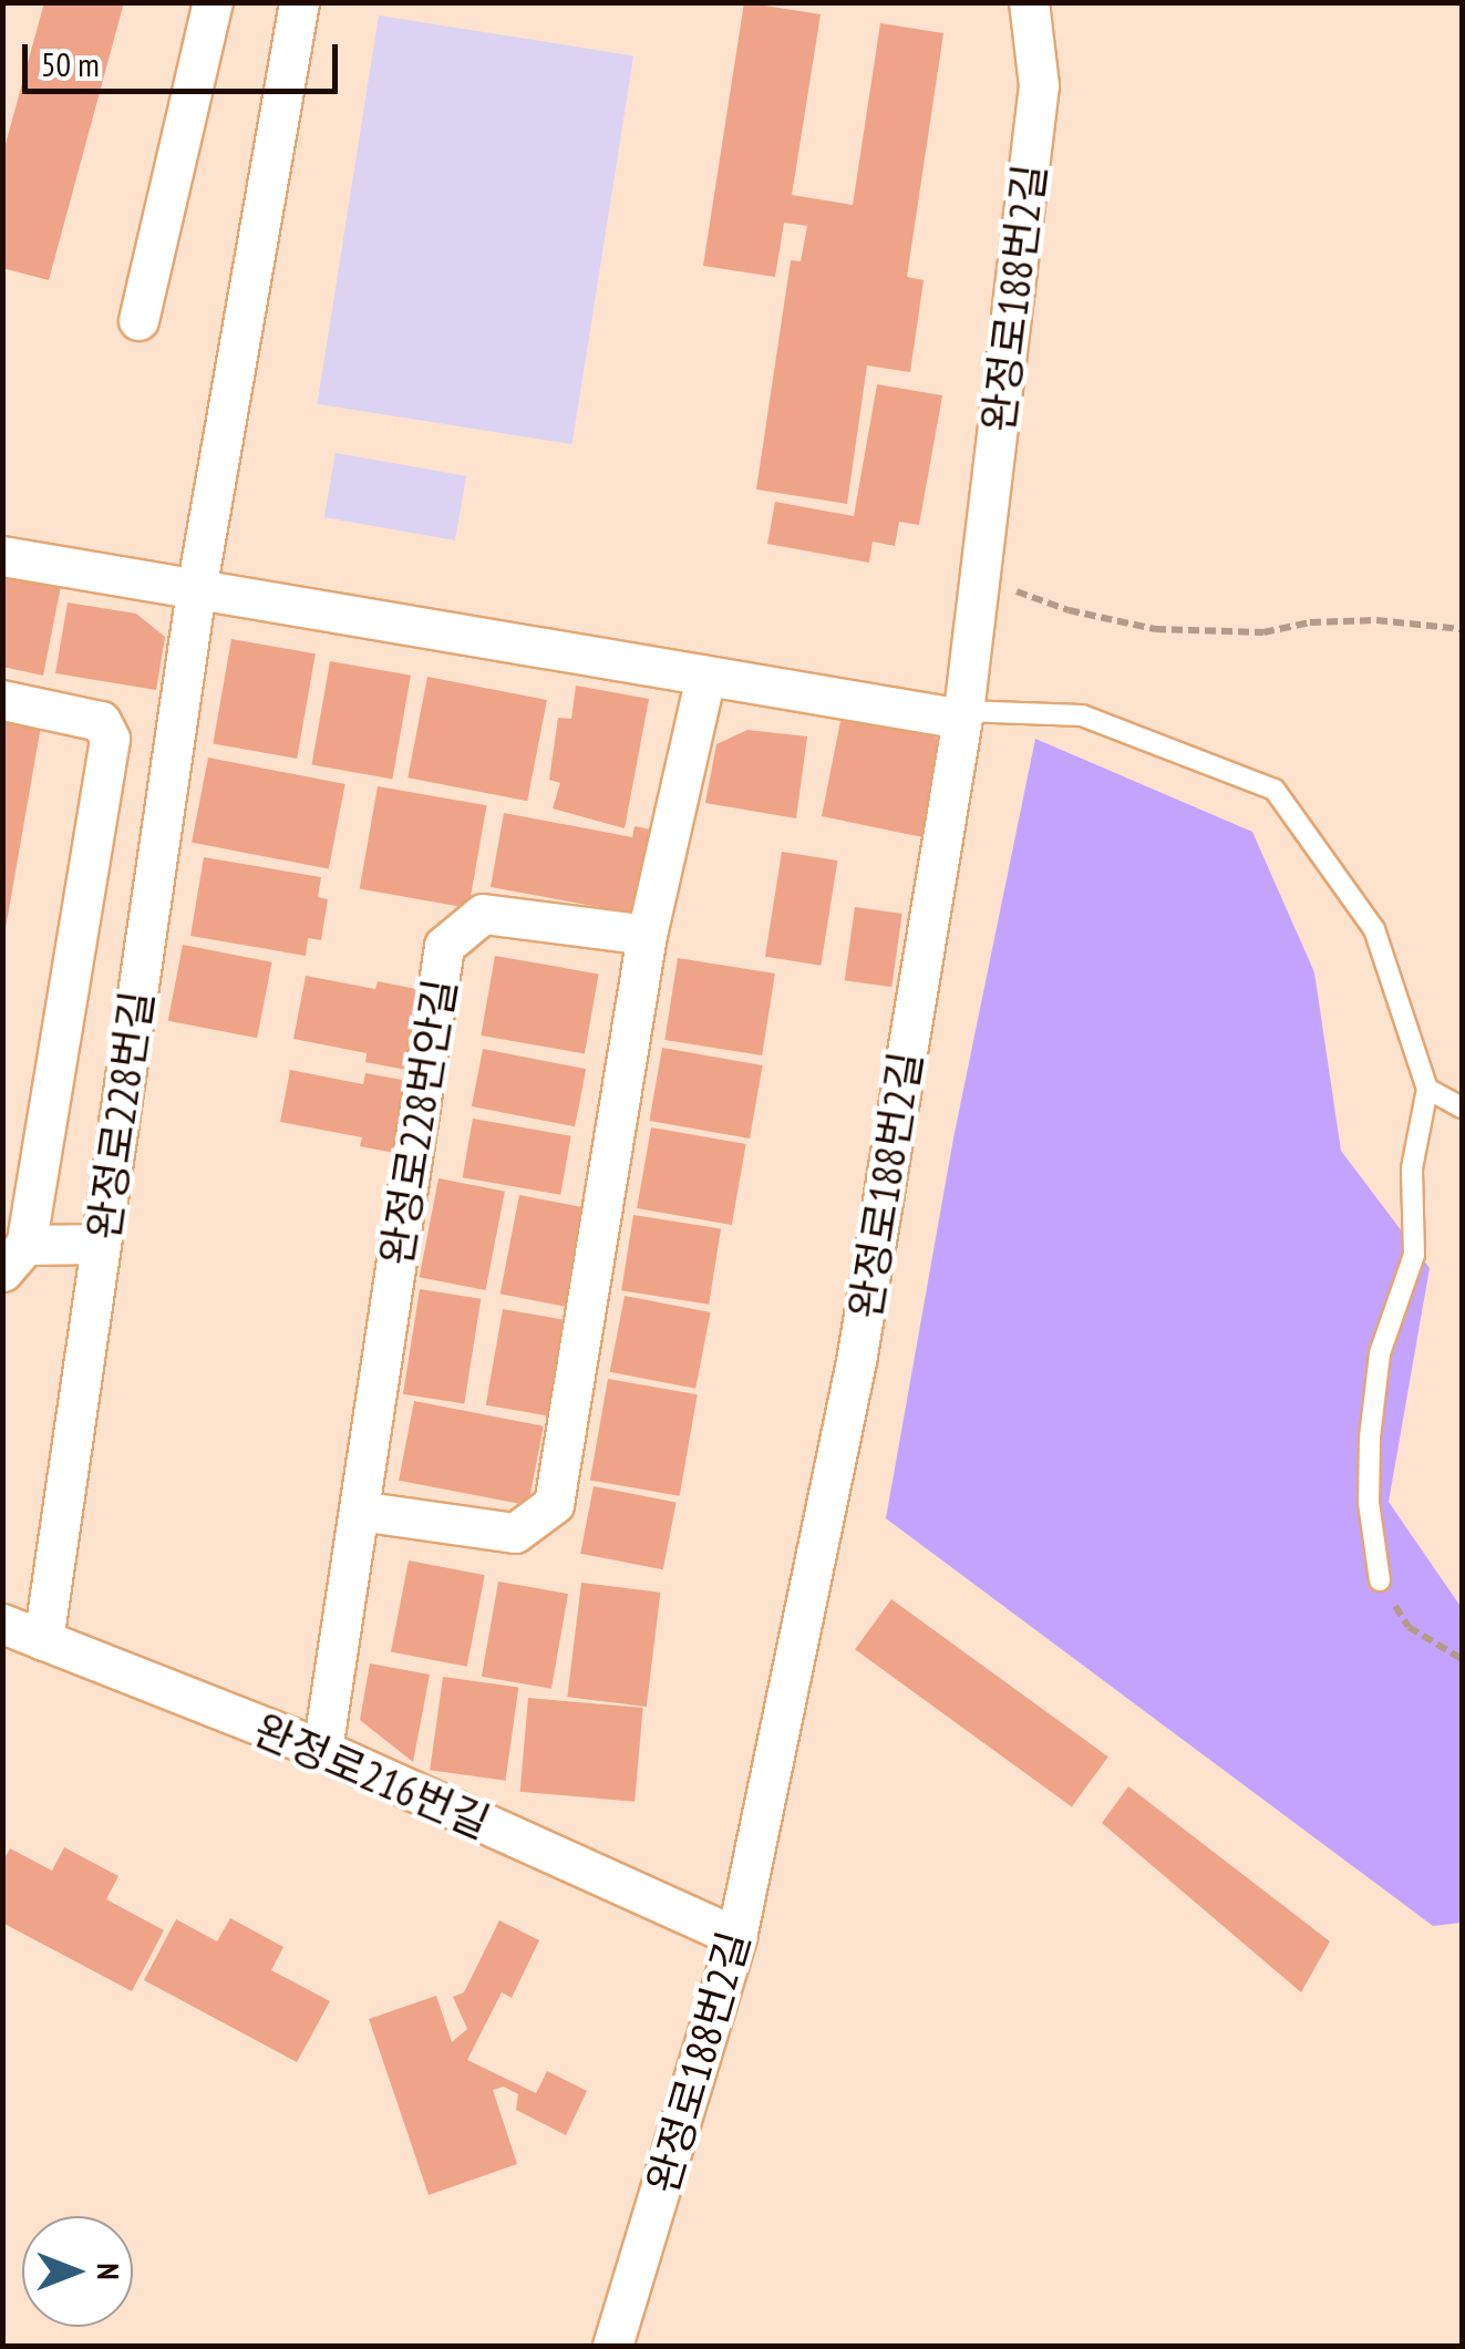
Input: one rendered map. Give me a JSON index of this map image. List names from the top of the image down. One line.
{"streets":{"street":["완정로188번2길","완정로228번길","완정로228번안길","완정로216번길"]},"crossings":[["완정로188번2길","완정로216번길"],["완정로228번길","완정로216번길"],["완정로228번안길","완정로216번길"]],"scale_bar":"50 m","north":"right"}
